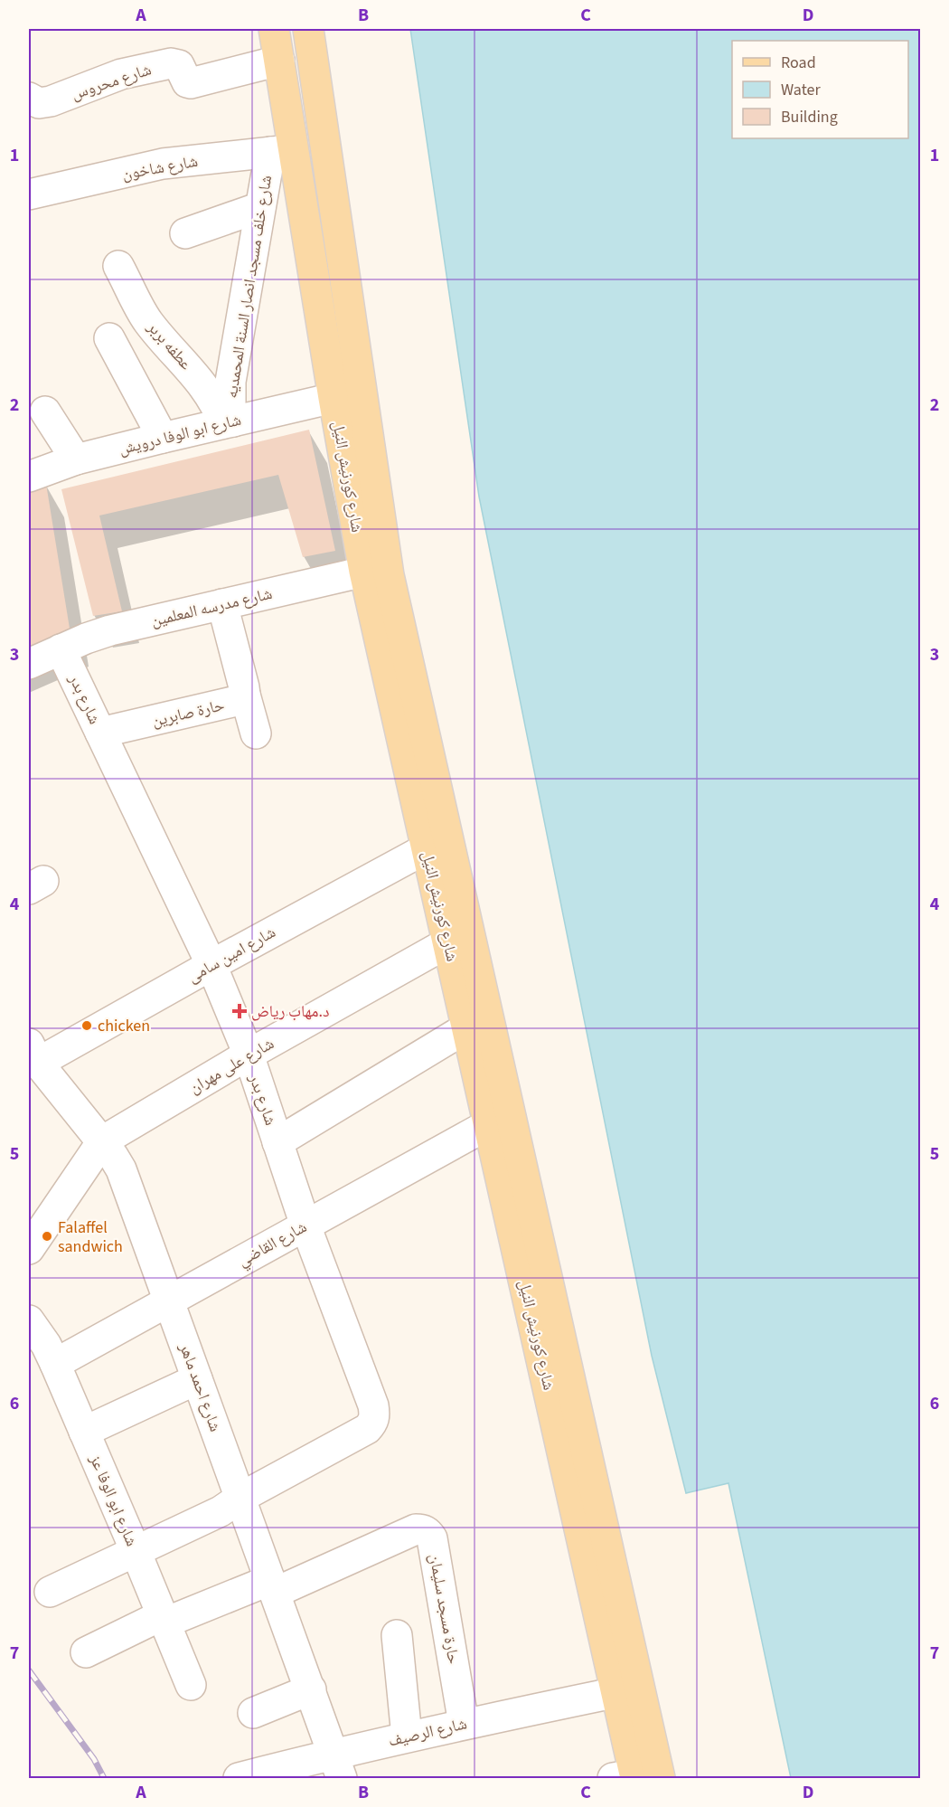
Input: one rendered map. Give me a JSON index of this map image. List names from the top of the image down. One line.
{"streets":{"main road":["شارع كورنيش النيل"],"street":["شارع محروس","شارع شاخون","شارع خلف مسجد انصار السنة المحمديه","عطفه بربر","شارع ابو الوفا درويش","شارع مدرسه المعلمين","شارع بدر","حارة صابرين","شارع امين سامى","شارع على مهران","شارع القاضي","شارع احمد ماهر","شارع ابو الوفا عز","حارة مسجد سليمان","شارع الرصيف"]},"crossings":[["شارع محروس","شارع كورنيش النيل"],["شارع شاخون","شارع خلف مسجد انصار السنة المحمديه"],["شارع شاخون","شارع كورنيش النيل"],["شارع خلف مسجد انصار السنة المحمديه","عطفه بربر"],["شارع خلف مسجد انصار السنة المحمديه","شارع ابو الوفا درويش"],["شارع خلف مسجد انصار السنة المحمديه","شارع كورنيش النيل"],["عطفه بربر","شارع ابو الوفا درويش"],["شارع ابو الوفا درويش","شارع كورنيش النيل"],["شارع كورنيش النيل","شارع مدرسه المعلمين"],["شارع كورنيش النيل","شارع امين سامى"],["شارع كورنيش النيل","شارع على مهران"],["شارع كورنيش النيل","شارع القاضي"],["شارع كورنيش النيل","شارع الرصيف"],["شارع مدرسه المعلمين","شارع بدر"],["شارع مدرسه المعلمين","حارة صابرين"],["شارع بدر","حارة صابرين"],["شارع بدر","شارع امين سامى"],["شارع بدر","شارع على مهران"],["شارع بدر","شارع القاضي"],["شارع بدر","شارع احمد ماهر"],["شارع بدر","شارع ابو الوفا عز"],["شارع امين سامى","شارع احمد ماهر"],["شارع على مهران","شارع احمد ماهر"],["شارع القاضي","شارع احمد ماهر"],["شارع القاضي","شارع ابو الوفا عز"],["شارع احمد ماهر","حارة مسجد سليمان"],["شارع احمد ماهر","شارع الرصيف"],["حارة مسجد سليمان","شارع الرصيف"]],"places":{"health":["د.مهاب رياض"],"other":["chicken","Falaffel sandwich"]},"legend":["Road","Water","Building"],"grid":{"columns":["A","B","C","D"],"rows":["1","2","3","4","5","6","7"]}}
